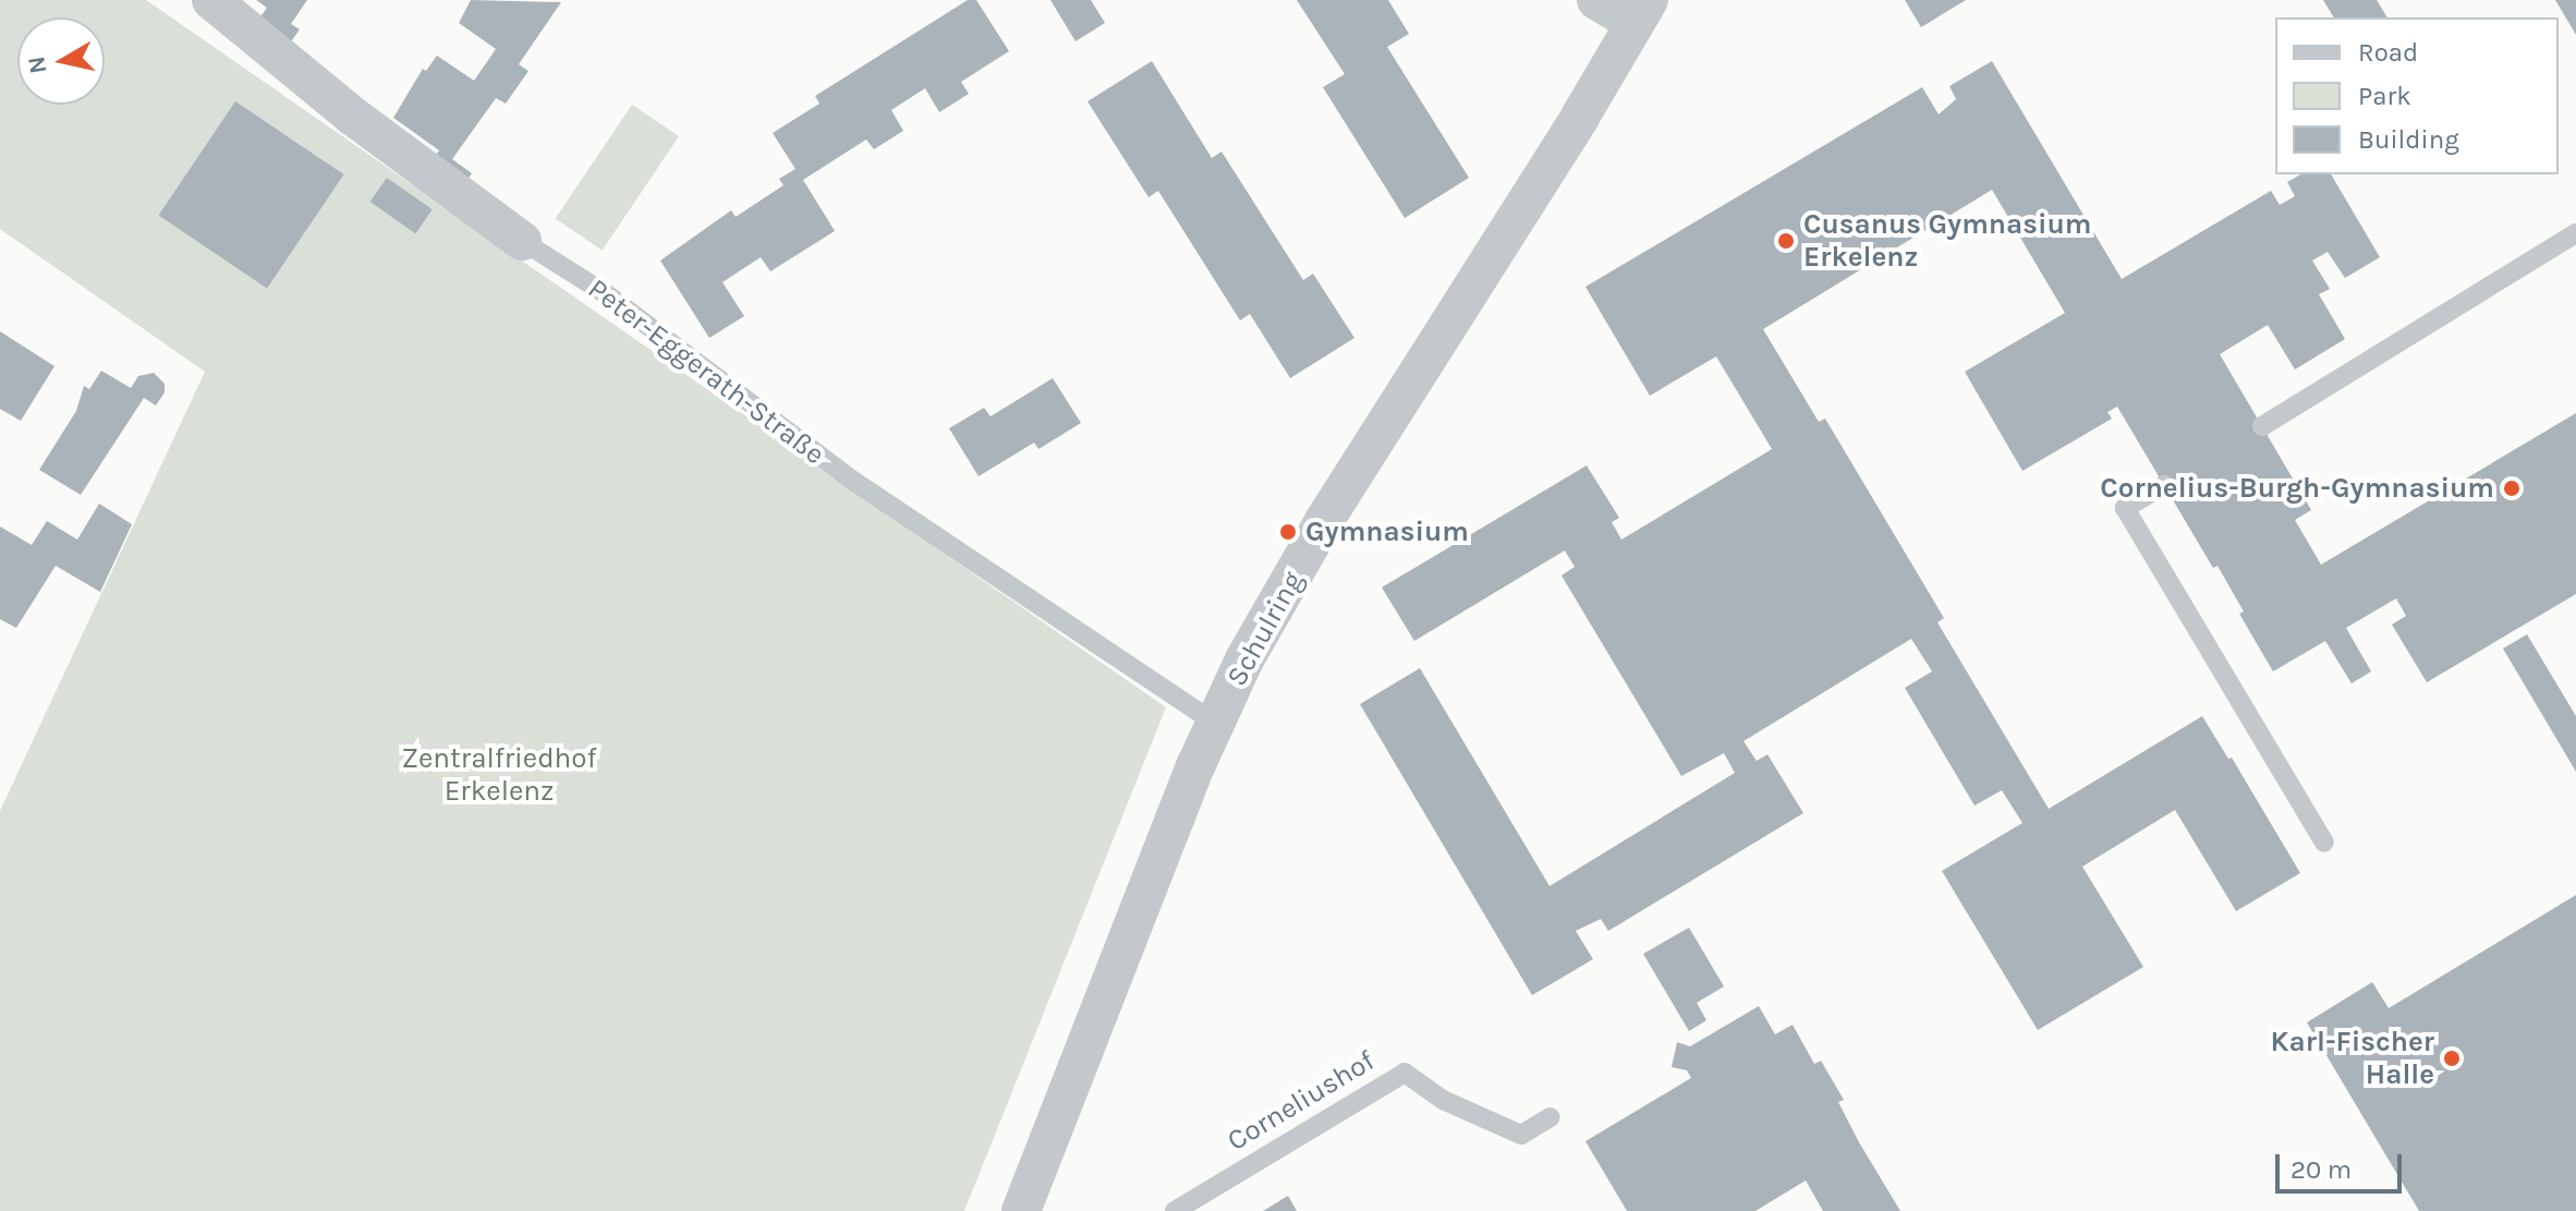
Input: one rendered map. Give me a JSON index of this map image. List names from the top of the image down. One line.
{"streets":{"street":["Peter-Eggerath-Straße","Schulring"],"lane":["Corneliushof"]},"crossings":[["Peter-Eggerath-Straße","Schulring"]],"parks":["Zentralfriedhof Erkelenz"],"places":["Cusanus Gymnasium Erkelenz","Cornelius-Burgh-Gymnasium","Gymnasium","Karl-Fischer Halle"],"legend":["Road","Park","Building"],"scale_bar":"20 m","north":"left"}
